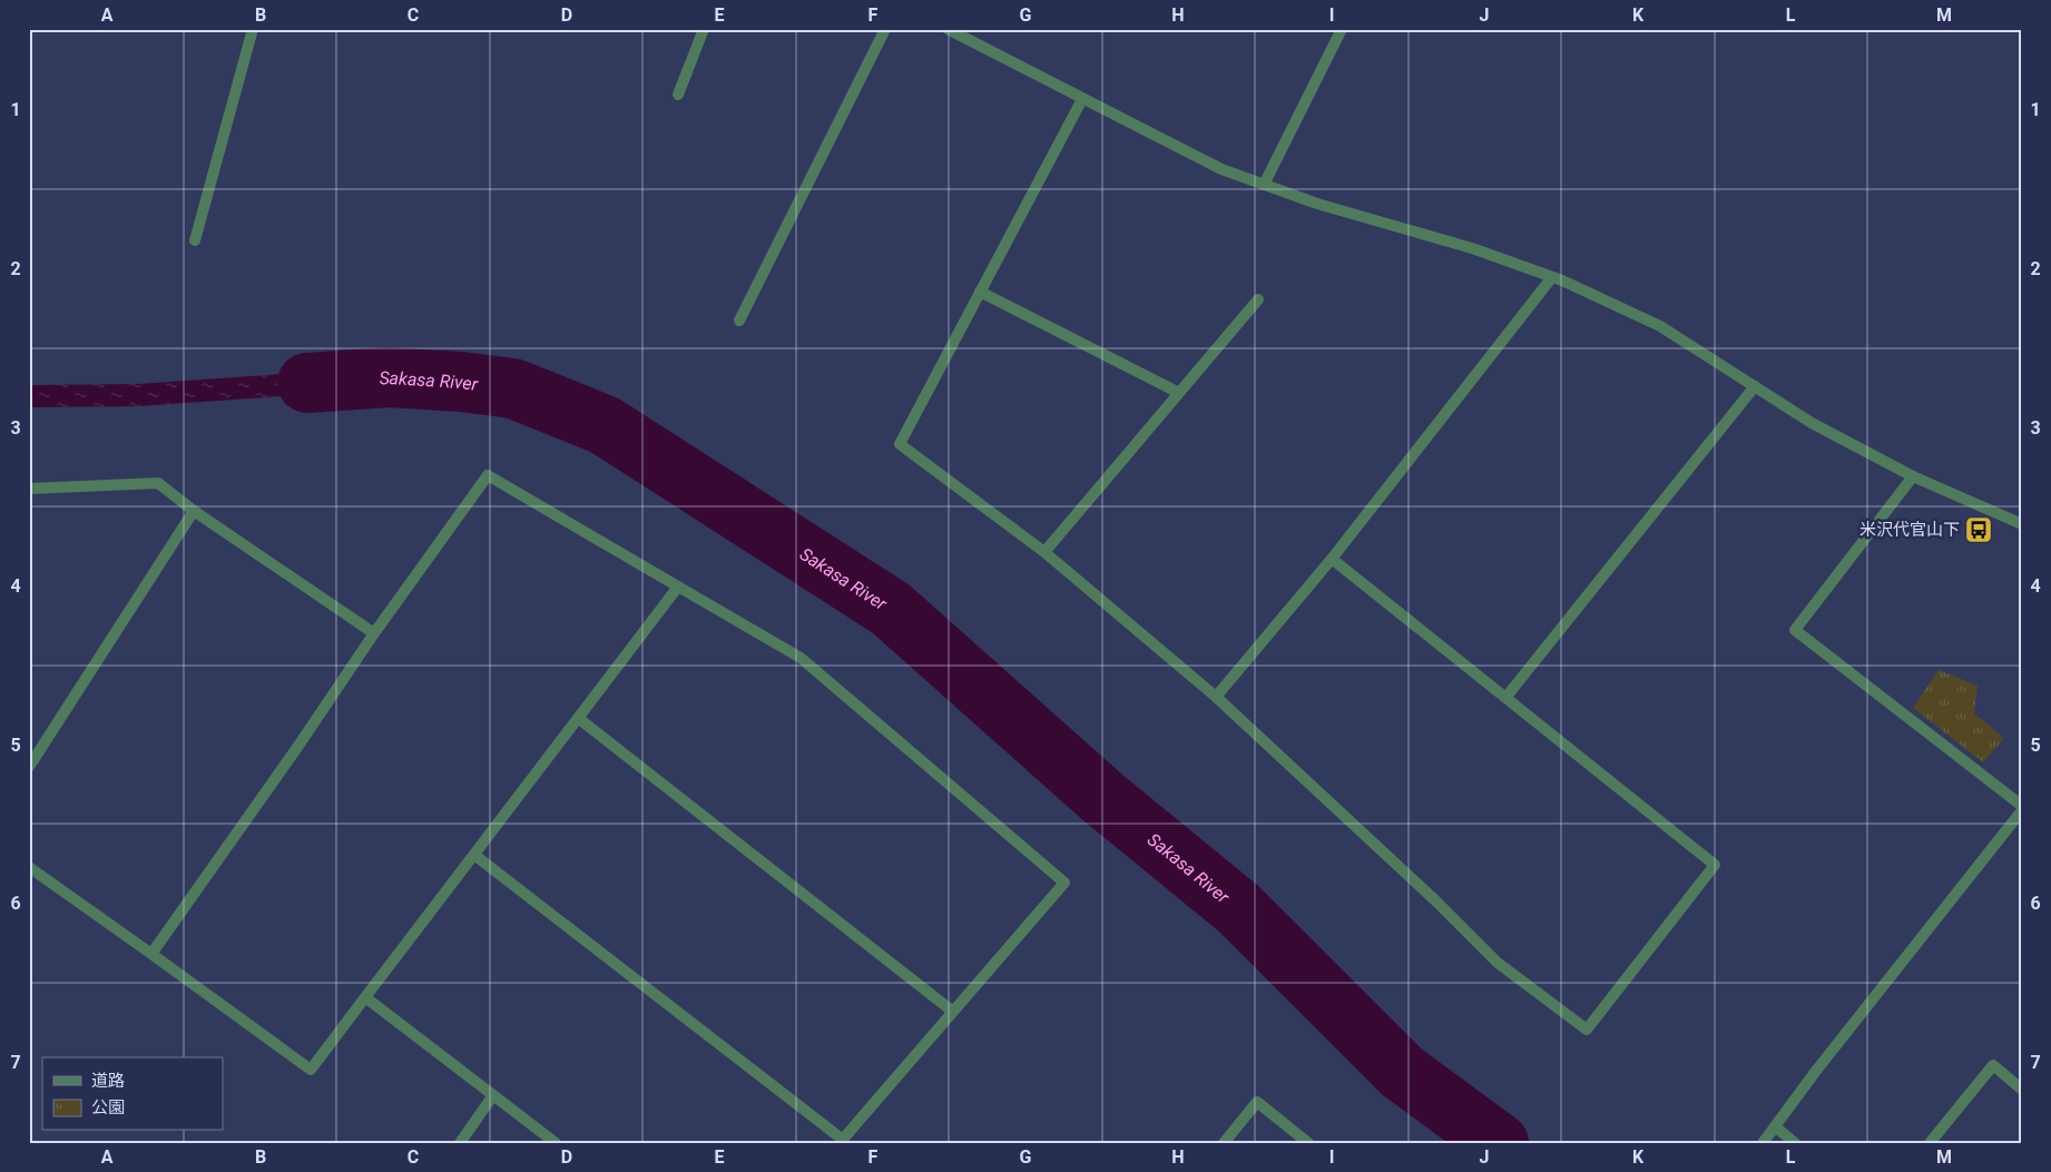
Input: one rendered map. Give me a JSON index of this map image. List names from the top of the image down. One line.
{"water":["Sakasa River"],"places":{"bus stop":["米沢代官山下"]},"legend":["道路","公園"],"grid":{"columns":["A","B","C","D","E","F","G","H","I","J","K","L","M"],"rows":["1","2","3","4","5","6","7"]}}
